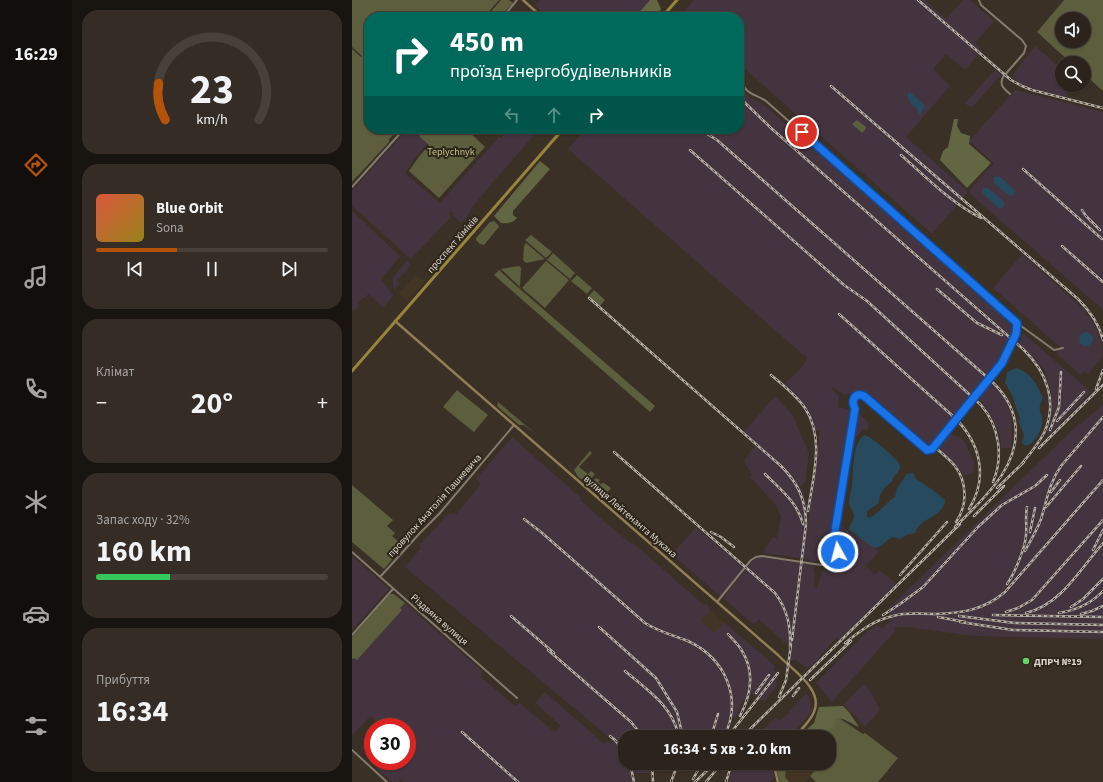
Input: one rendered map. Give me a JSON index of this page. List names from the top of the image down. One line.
{"streets":{"main road":["проспект Хіміків","вулиця Лейтенанта Мукана"],"street":["провулок Анатолія Пашкевича","Різдвяна вулиця"]},"crossings":[["проспект Хіміків","вулиця Лейтенанта Мукана"],["провулок Анатолія Пашкевича","вулиця Лейтенанта Мукана"],["провулок Анатолія Пашкевича","Різдвяна вулиця"]],"parks":["Teplychnyk"],"places":["ДПРЧ №19"],"page":{"tabs":"16:29","turn":["450 m","проїзд Енергобудівельників"],"song":["Blue Orbit","Sona"],"tile":["Клімат",["Запас ходу · 32%","160 km"],["Прибуття","16:34"]],"heat":["−","20°","+"],"limit":"30","trip":"16:34 · 5 хв · 2.0 km","gauge":["23","km/h"]}}
